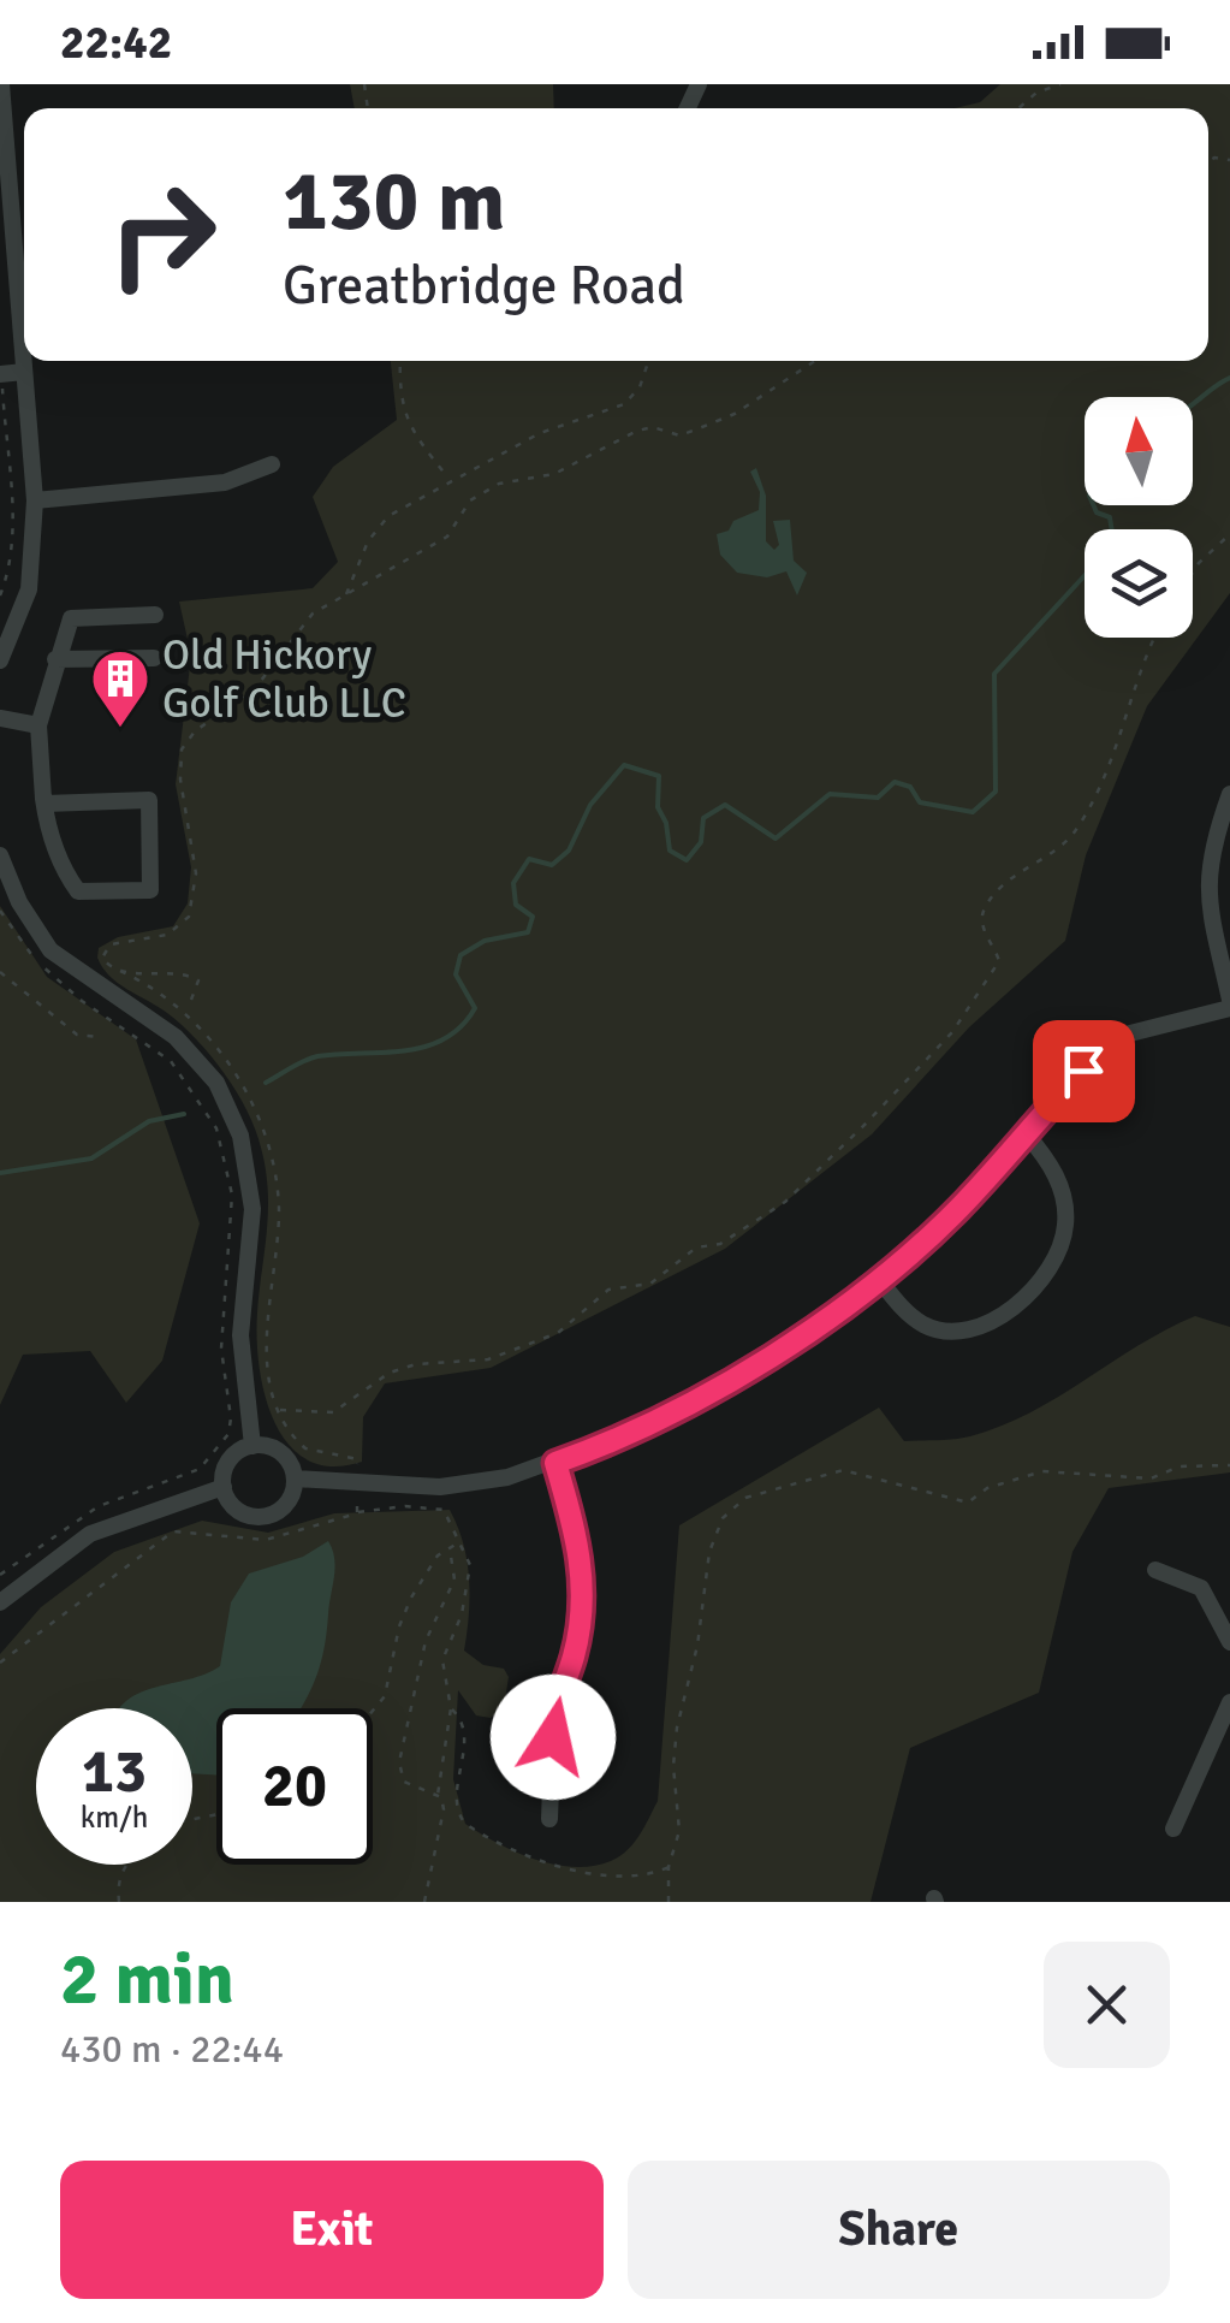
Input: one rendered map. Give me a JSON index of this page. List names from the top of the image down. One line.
{"places":{"building":["Old Hickory Golf Club LLC"]},"north":"top","page":{"status":"22:42","turn":["130 m","Greatbridge Road"],"speed":"13 km/h","limit":"20","heading":["2 min","430 m · 22:44"],"buttons":["Exit","Share"]}}
